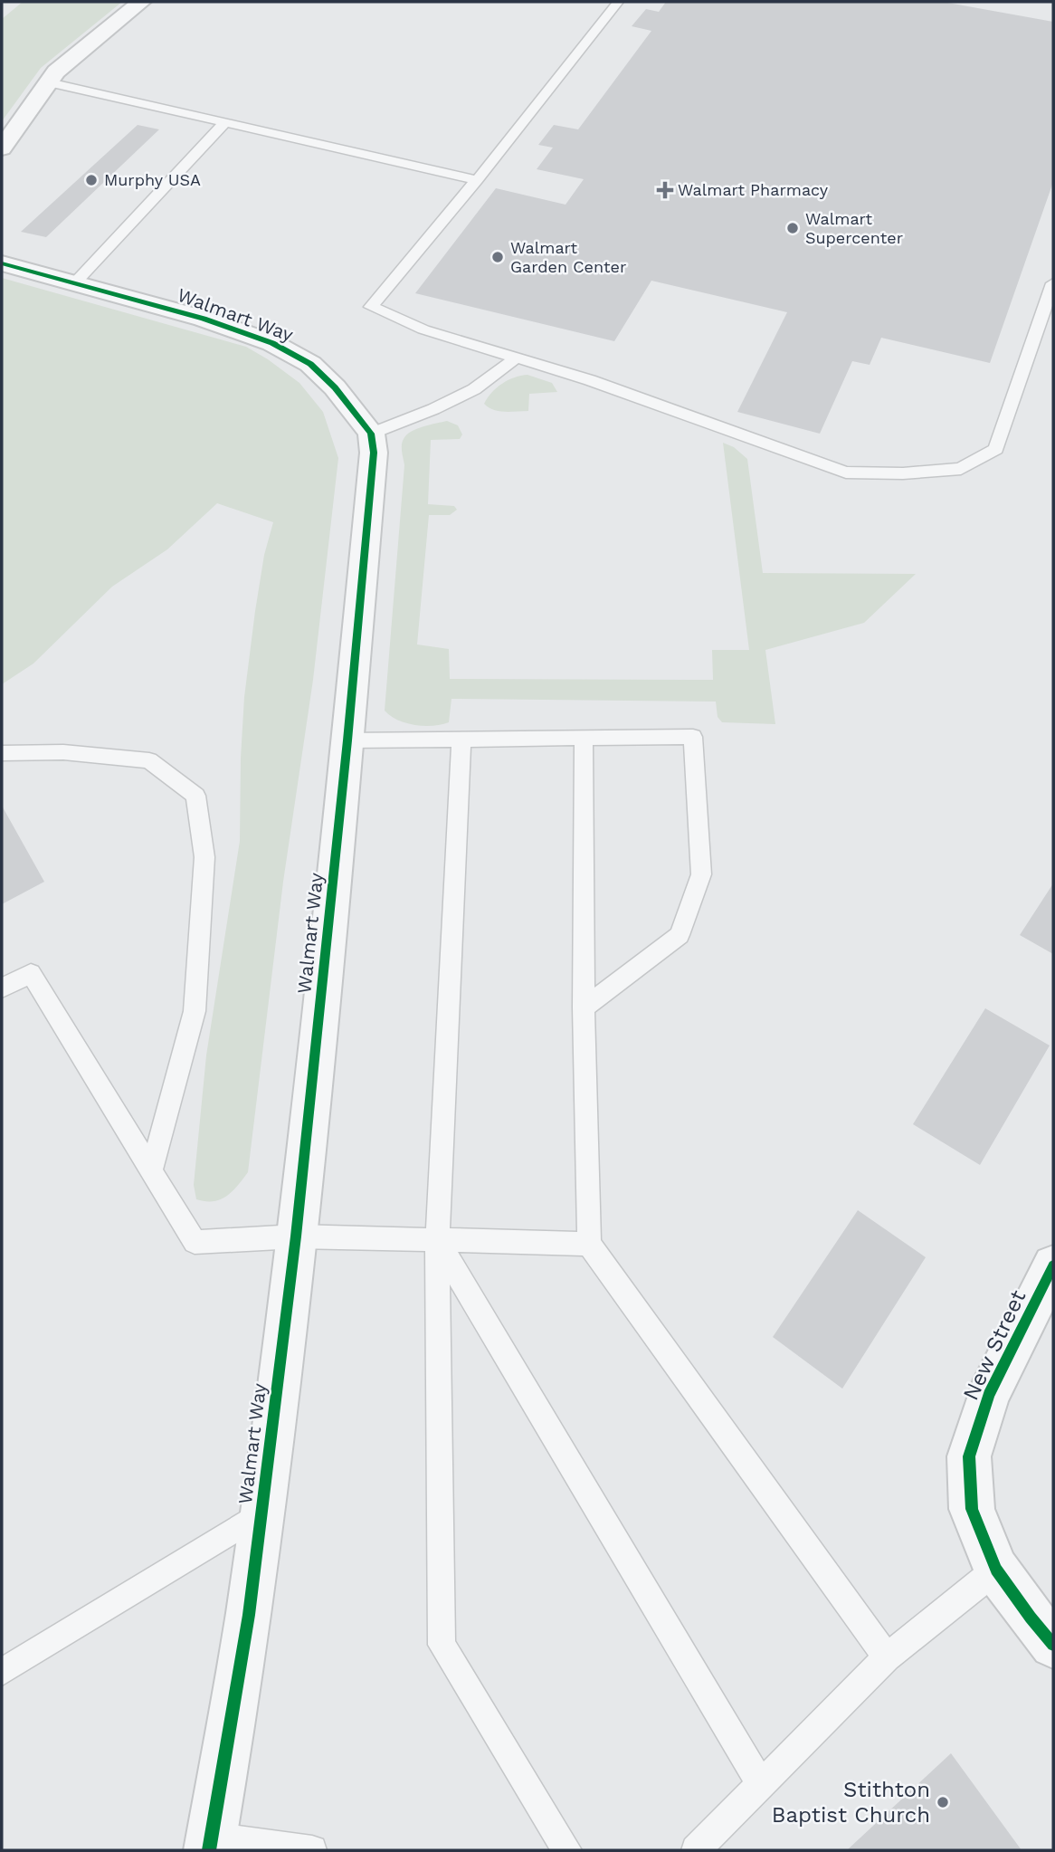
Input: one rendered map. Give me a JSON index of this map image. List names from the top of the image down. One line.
{"streets":{"street":["Walmart Way","New Street"]},"places":{"other":["Murphy USA","Walmart Supercenter","Walmart Garden Center","Stithton Baptist Church"],"health":["Walmart Pharmacy"]}}
